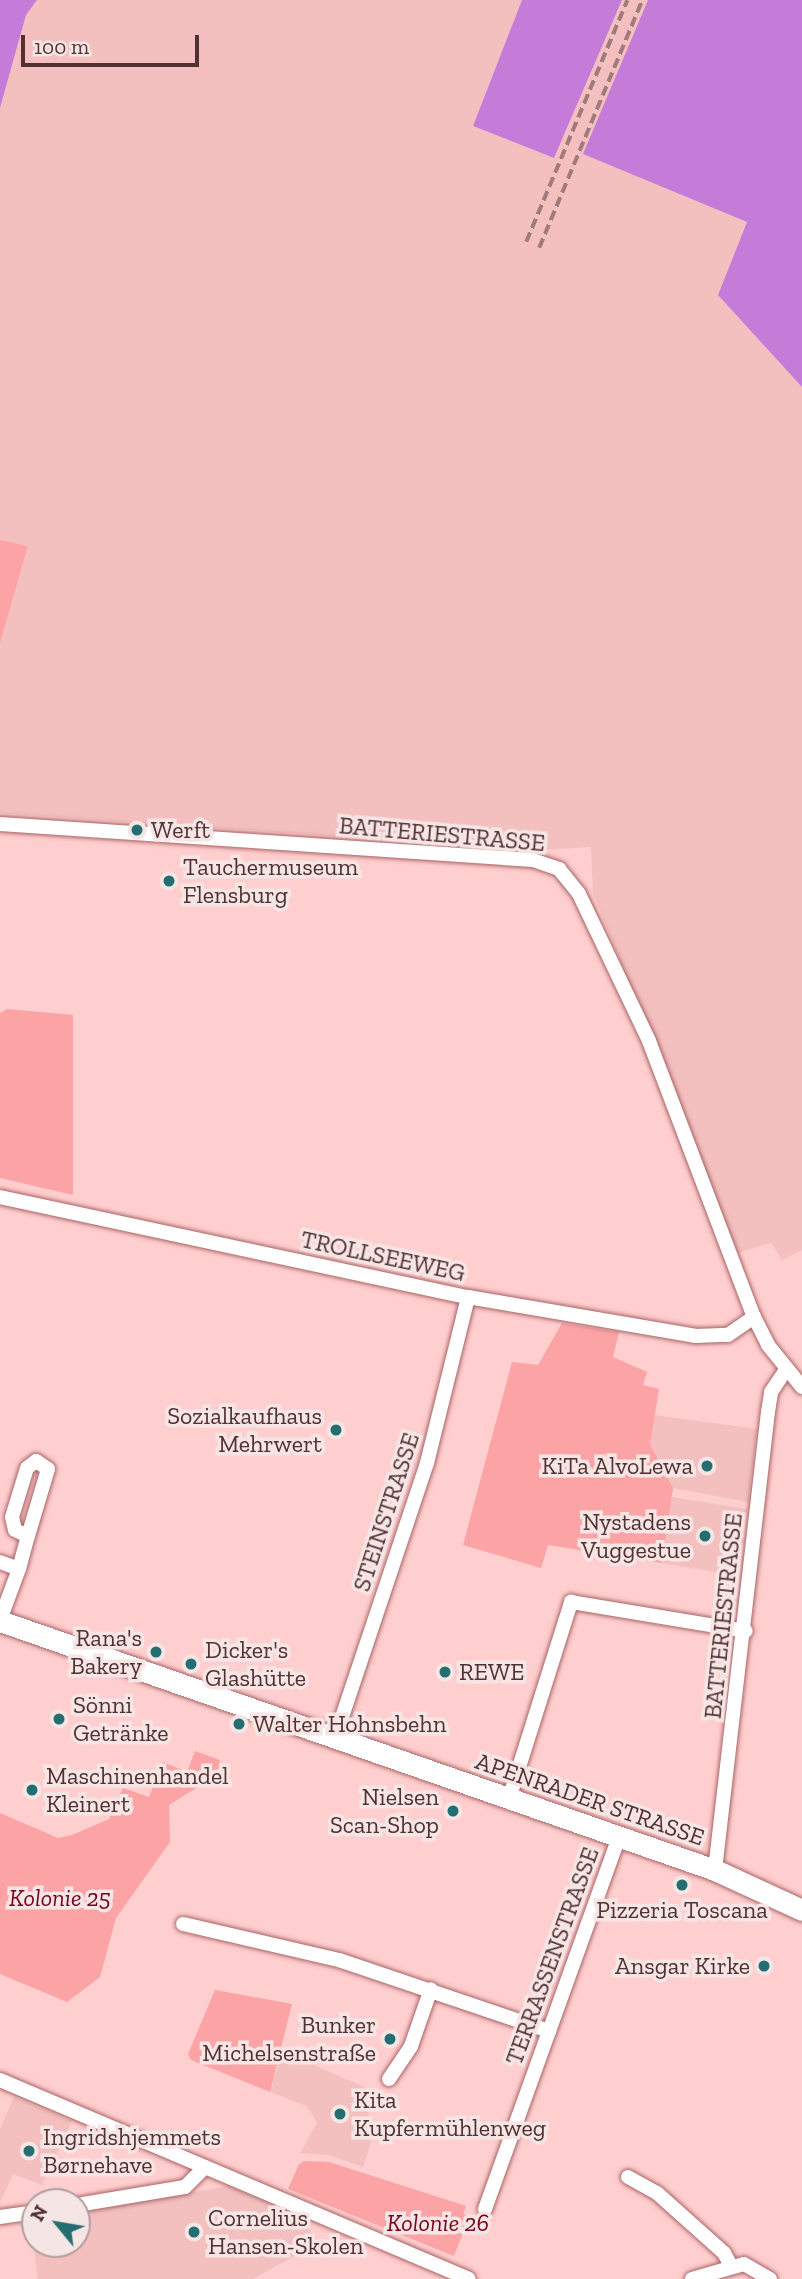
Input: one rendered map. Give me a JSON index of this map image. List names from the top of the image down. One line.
{"streets":{"main road":["APENRADER STRASSE"],"street":["BATTERIESTRASSE","TROLLSEEWEG","STEINSTRASSE","TERRASSENSTRASSE"]},"crossings":[["BATTERIESTRASSE","TROLLSEEWEG"],["BATTERIESTRASSE","APENRADER STRASSE"],["TROLLSEEWEG","STEINSTRASSE"],["STEINSTRASSE","APENRADER STRASSE"],["APENRADER STRASSE","TERRASSENSTRASSE"]],"parks":["Kolonie 25","Kolonie 26"],"places":["Werft","Tauchermuseum Flensburg","Sozialkaufhaus Mehrwert","KiTa AlvoLewa","Nystadens Vuggestue","Rana's Bakery","Dicker's Glashütte","REWE","Sönni Getränke","Walter Hohnsbehn","Maschinenhandel Kleinert","Nielsen Scan-Shop","Pizzeria Toscana","Ansgar Kirke","Bunker Michelsenstraße","Kita Kupfermühlenweg","Ingridshjemmets Børnehave","Cornelius Hansen-Skolen"],"scale_bar":"100 m","north":"top left"}
